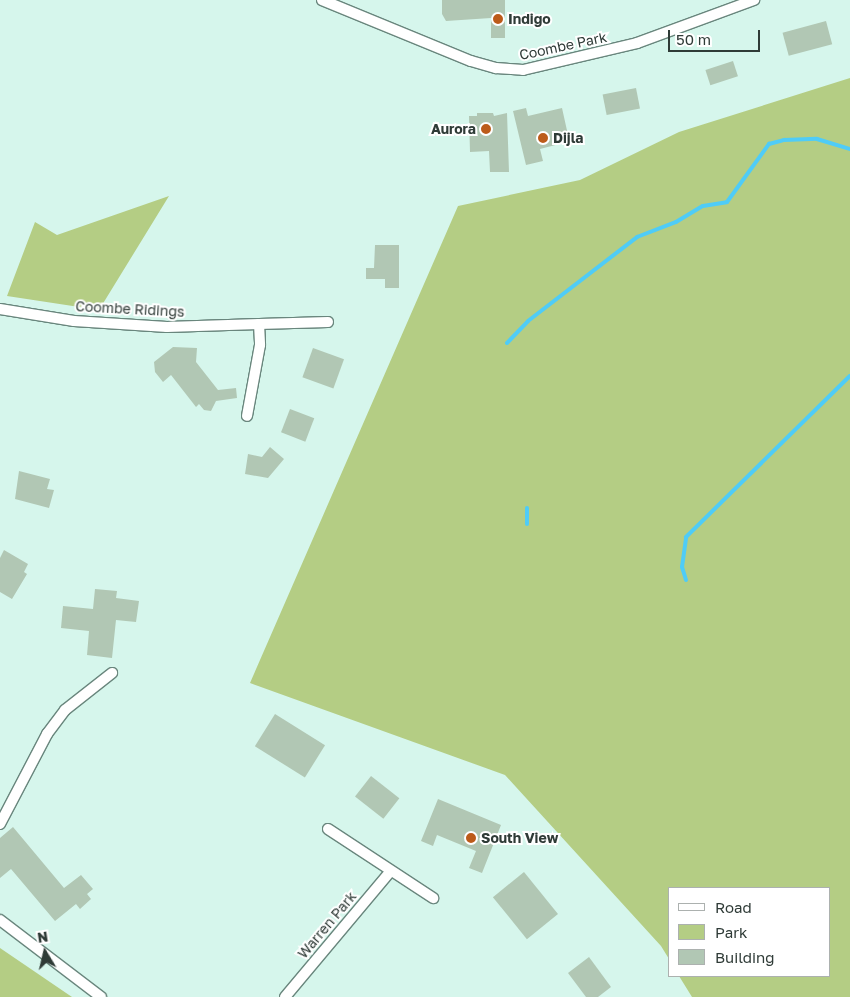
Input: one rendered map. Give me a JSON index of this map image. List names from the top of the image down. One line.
{"streets":{"street":["Coombe Park","Coombe Ridings","Warren Park"]},"places":["Indigo","Aurora","Dijla","South View"],"legend":["Road","Park","Building"],"scale_bar":"50 m","north":"top"}
